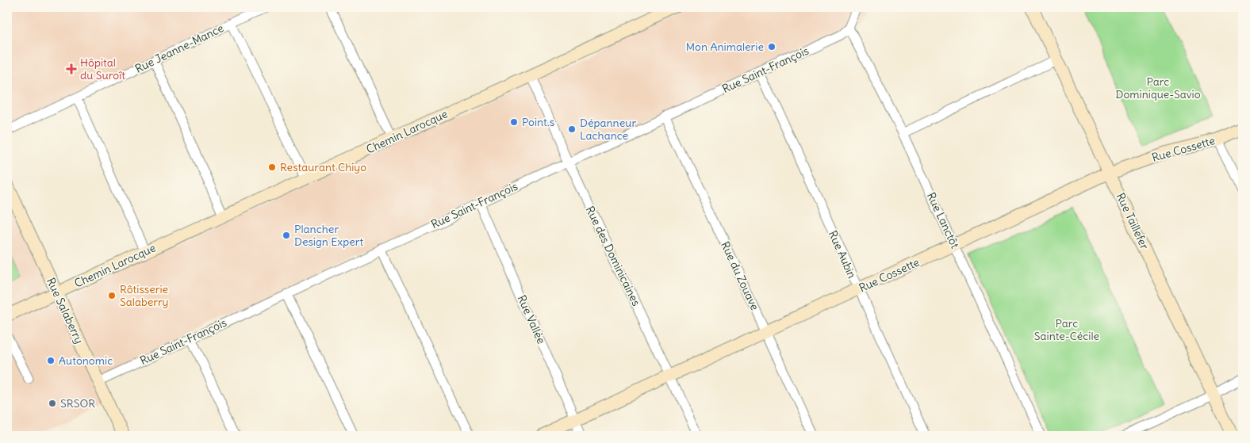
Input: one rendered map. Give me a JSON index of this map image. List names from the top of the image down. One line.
{"streets":{"street":["Rue Jeanne-Mance","Rue Saint-François","Chemin Larocque","Rue Cossette","Rue Lanctôt","Rue Taillefer","Rue Aubin","Rue des Dominicaines","Rue du Zouave","Rue Salaberry","Rue Vallée"]},"crossings":[["Rue Saint-François","Rue Lanctôt"],["Rue Saint-François","Rue Aubin"],["Rue Saint-François","Rue des Dominicaines"],["Rue Saint-François","Rue du Zouave"],["Rue Saint-François","Rue Salaberry"],["Rue Saint-François","Rue Vallée"],["Chemin Larocque","Rue des Dominicaines"],["Chemin Larocque","Rue Salaberry"],["Rue Cossette","Rue Lanctôt"],["Rue Cossette","Rue Taillefer"],["Rue Cossette","Rue Aubin"],["Rue Cossette","Rue des Dominicaines"],["Rue Cossette","Rue du Zouave"],["Rue Cossette","Rue Vallée"]],"parks":["Parc Dominique-Savio","Parc Sainte-Cécile"],"places":{"other":["Mon Animalerie","Point.s","Dépanneur Lachance","Restaurant Chiyo","Plancher Design Expert","Rôtisserie Salaberry","Autonomic","SRSOR"],"health":["Hôpital du Suroît"]}}
